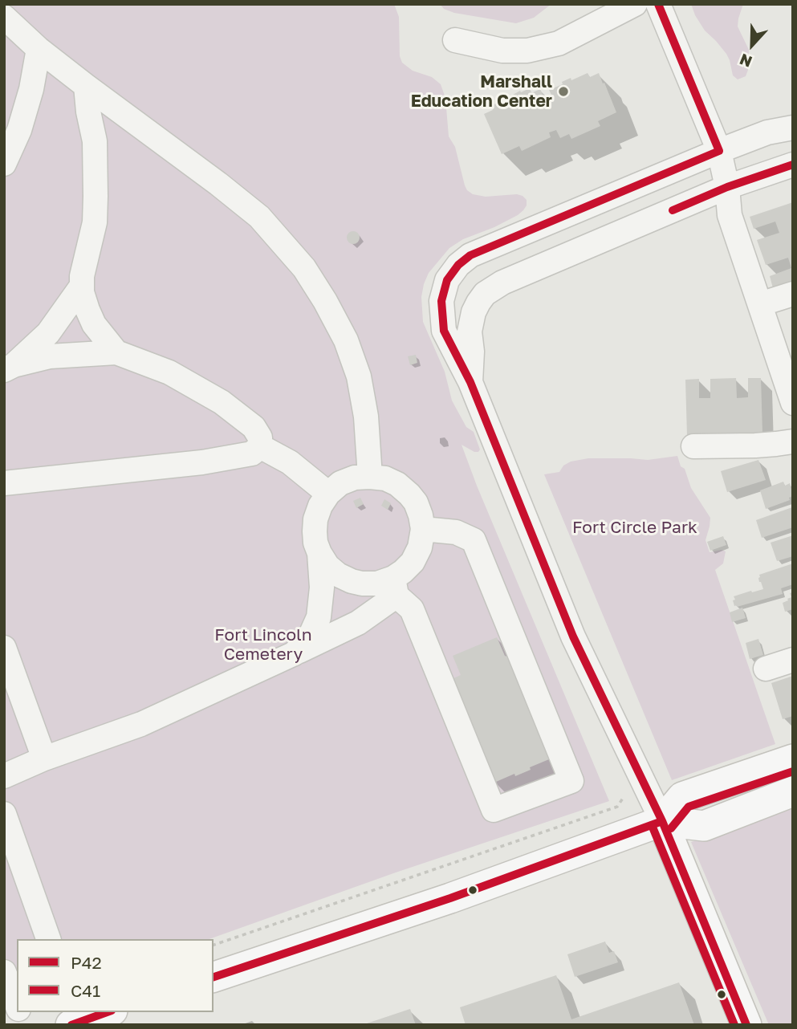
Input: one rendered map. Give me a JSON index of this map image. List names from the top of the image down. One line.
{"parks":["Fort Circle Park","Fort Lincoln Cemetery"],"places":["Marshall Education Center"],"lines":["transit line P42","transit line C41"],"legend":["P42","C41"],"north":"bottom"}
